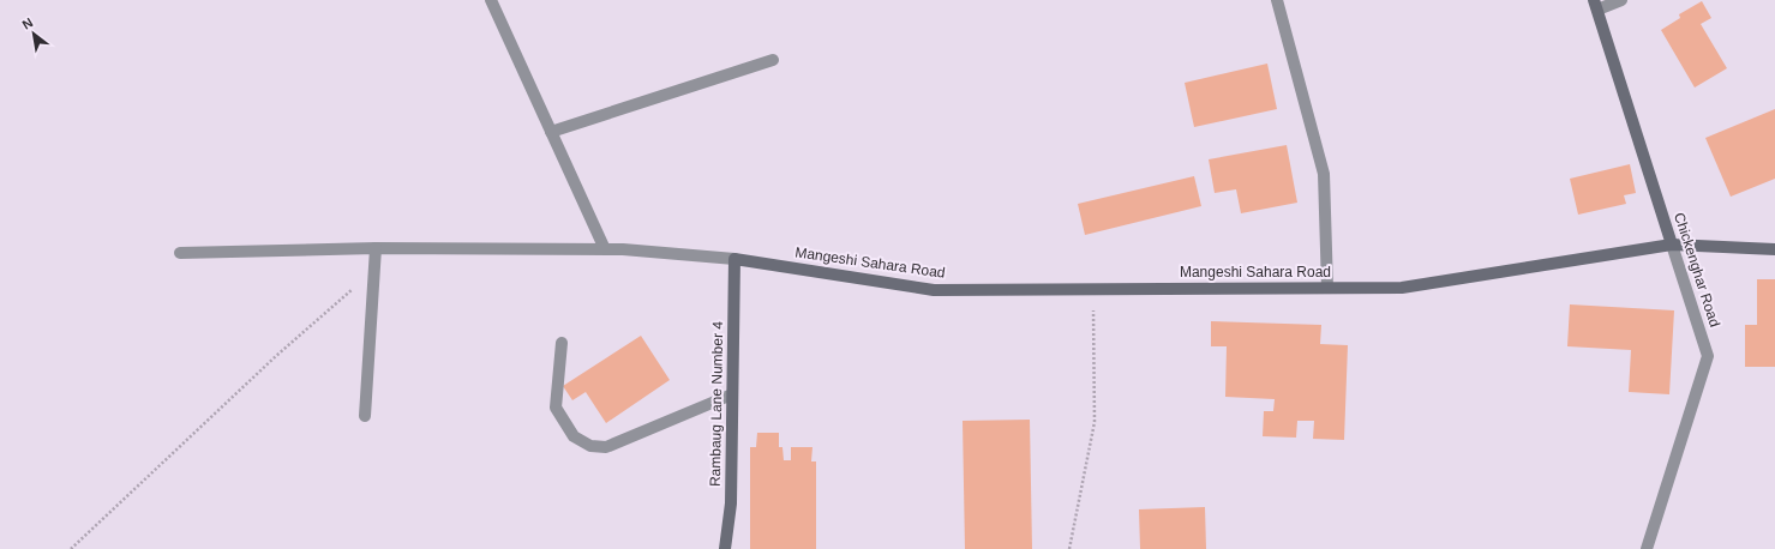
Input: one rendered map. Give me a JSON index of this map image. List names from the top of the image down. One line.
{"streets":{"street":["Mangeshi Sahara Road","Chickenghar Road","Rambaug Lane Number 4"]},"crossings":[["Mangeshi Sahara Road","Chickenghar Road"],["Mangeshi Sahara Road","Rambaug Lane Number 4"]],"north":"top left"}
